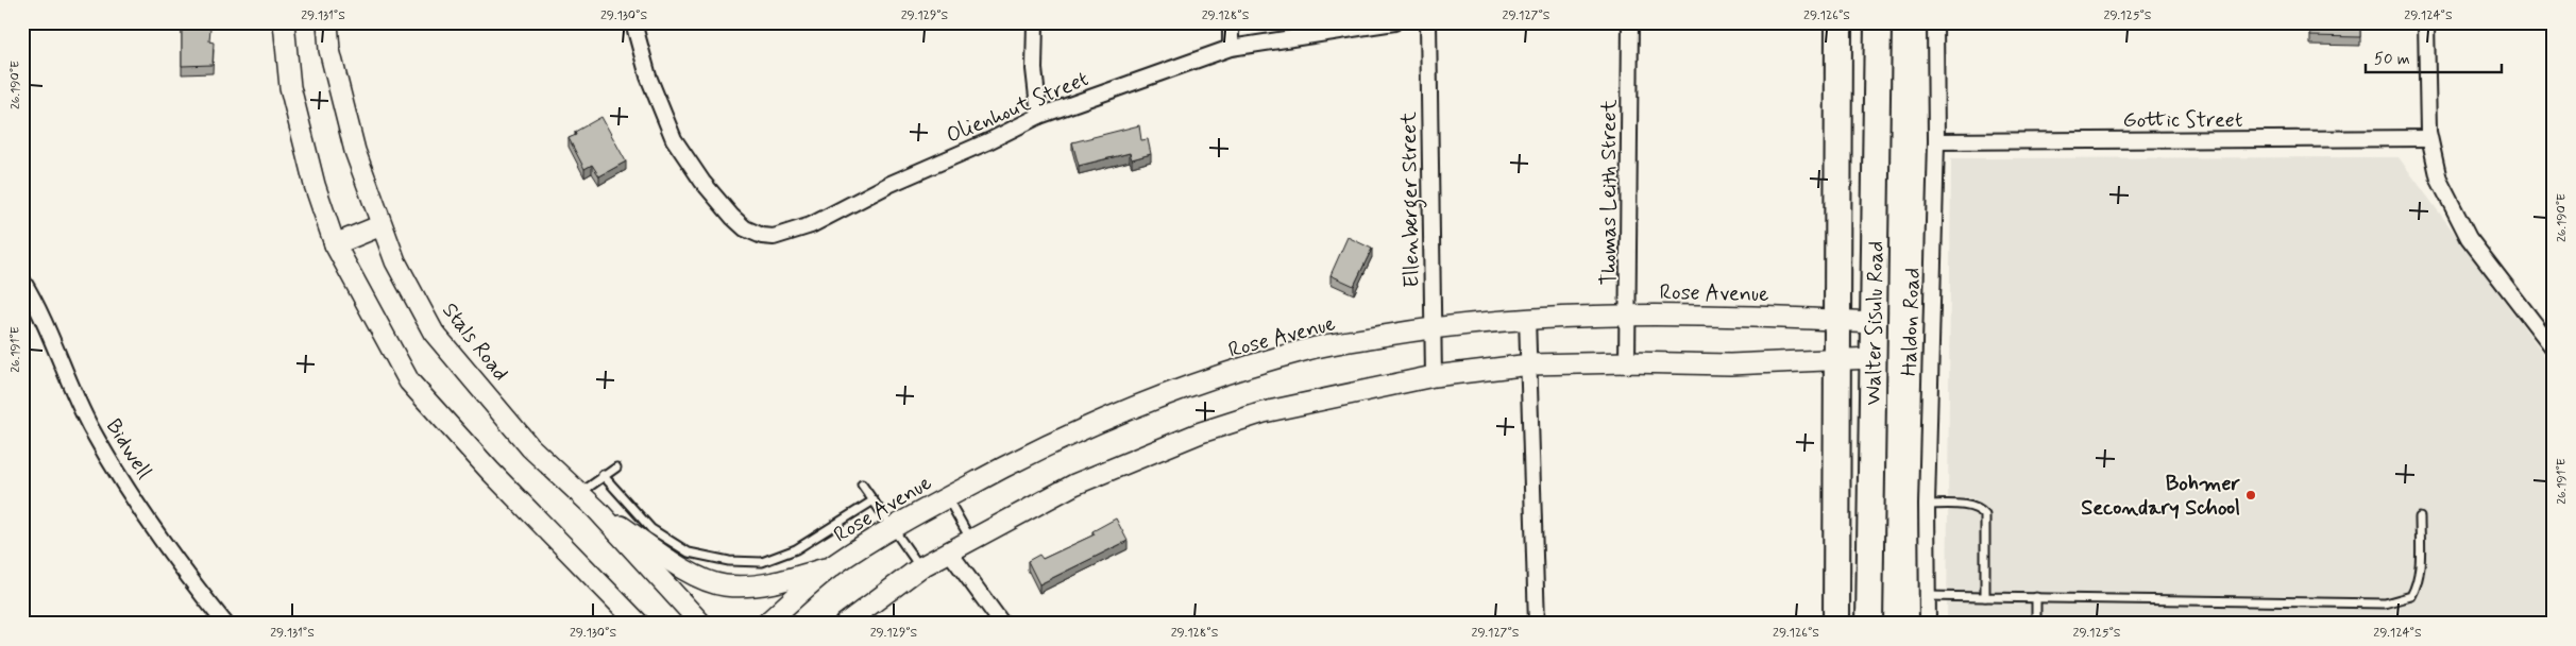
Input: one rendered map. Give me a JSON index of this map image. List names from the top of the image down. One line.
{"streets":{"highway":["Walter Sisulu Road"],"street":["Olienhout Street","Gottic Street","Thomas Leith Street","Ellenberger Street","Rose Avenue","Haldon Road","Stals Road","Bidwell"]},"crossings":[["Gottic Street","Haldon Road"],["Thomas Leith Street","Rose Avenue"],["Ellenberger Street","Rose Avenue"],["Rose Avenue","Walter Sisulu Road"]],"places":["Bohmer Secondary School"],"scale_bar":"50 m","coordinates":["29.131°S","29.130°S","29.129°S","29.128°S","29.127°S","29.126°S","29.125°S","29.124°S","26.190°E","26.191°E"]}
